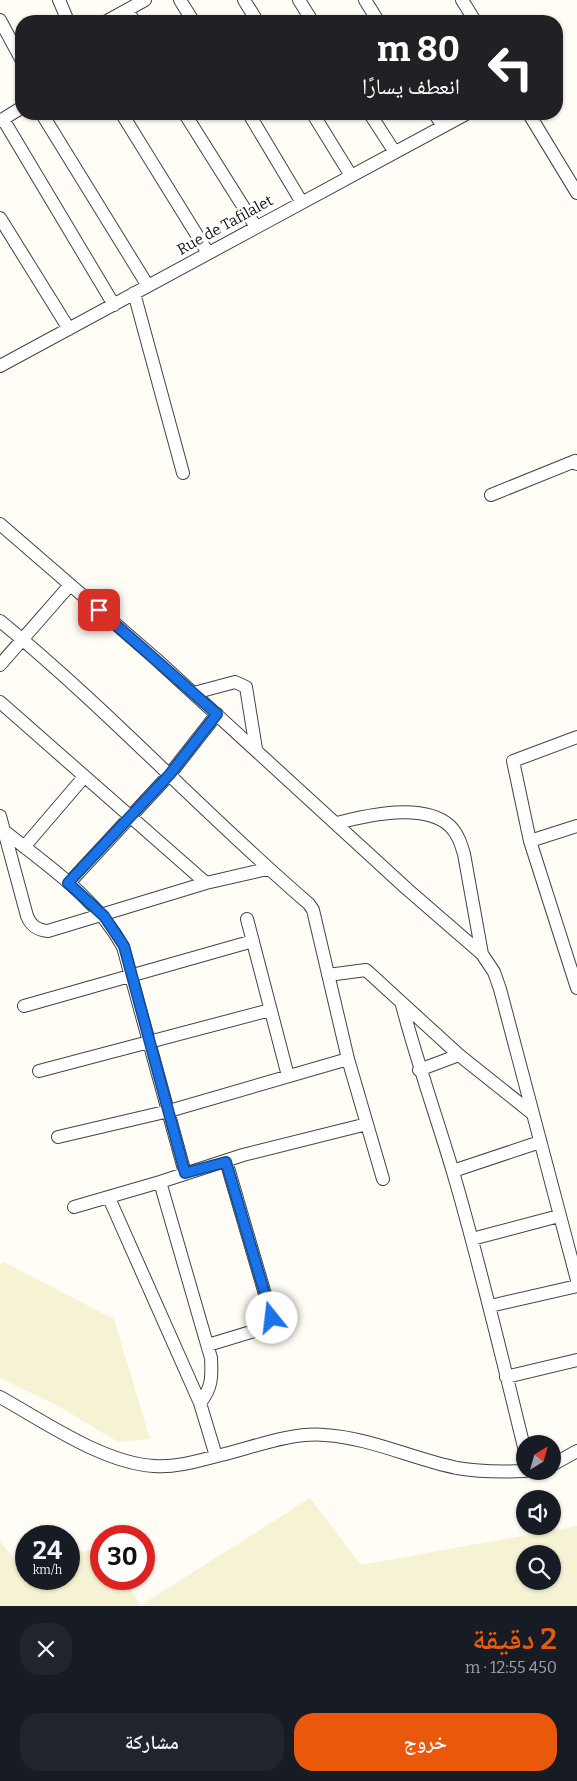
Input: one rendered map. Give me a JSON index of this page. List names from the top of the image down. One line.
{"streets":{"street":["Rue de Tafilalet"]},"north":"top right","page":{"turn":["80 m","انعطف يسارًا"],"speed":"24 km/h","limit":"30","heading":["2 دقيقة","450 m · 12:55"],"buttons":["خروج","مشاركة"]}}
